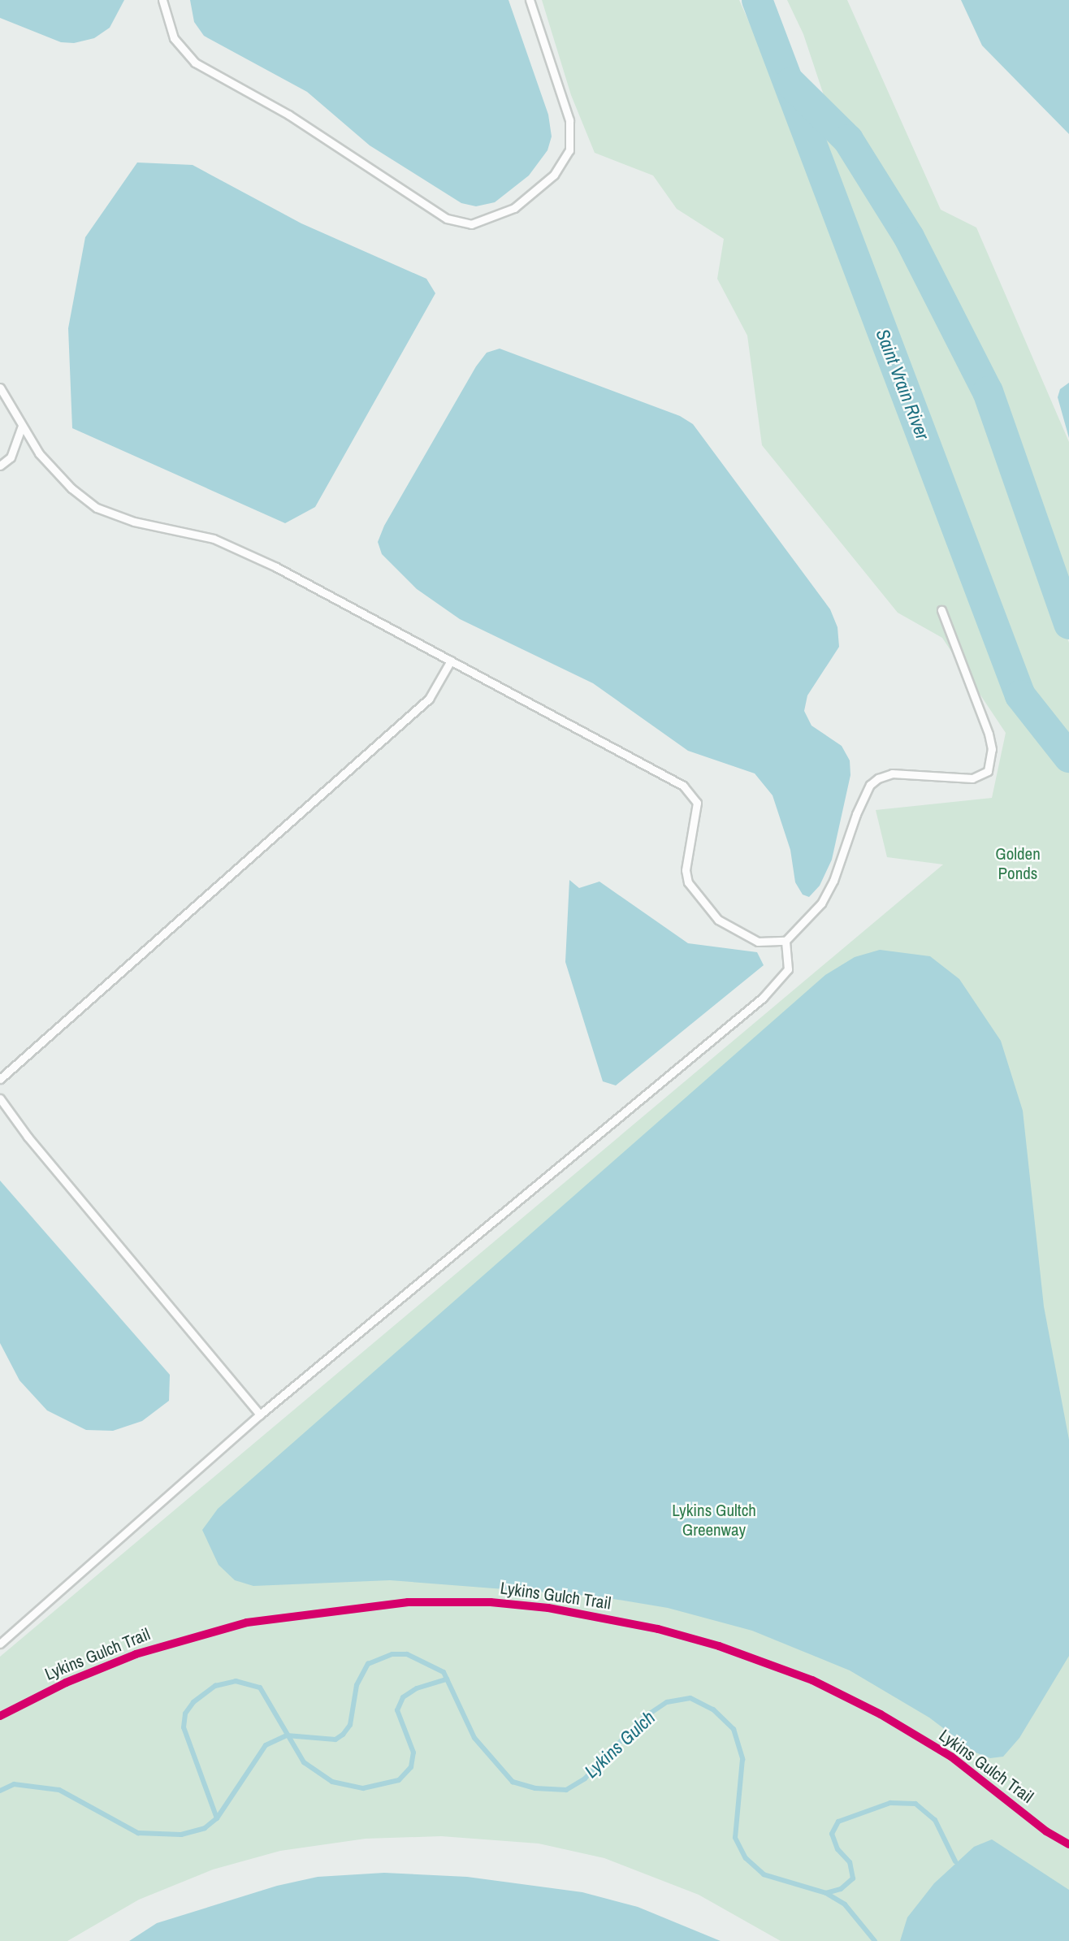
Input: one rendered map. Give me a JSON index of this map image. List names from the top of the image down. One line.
{"streets":{"cycle path":["Lykins Gulch Trail"]},"water":["Saint Vrain River","Lykins Gulch"],"parks":["Golden Ponds","Lykins Gultch Greenway"]}
